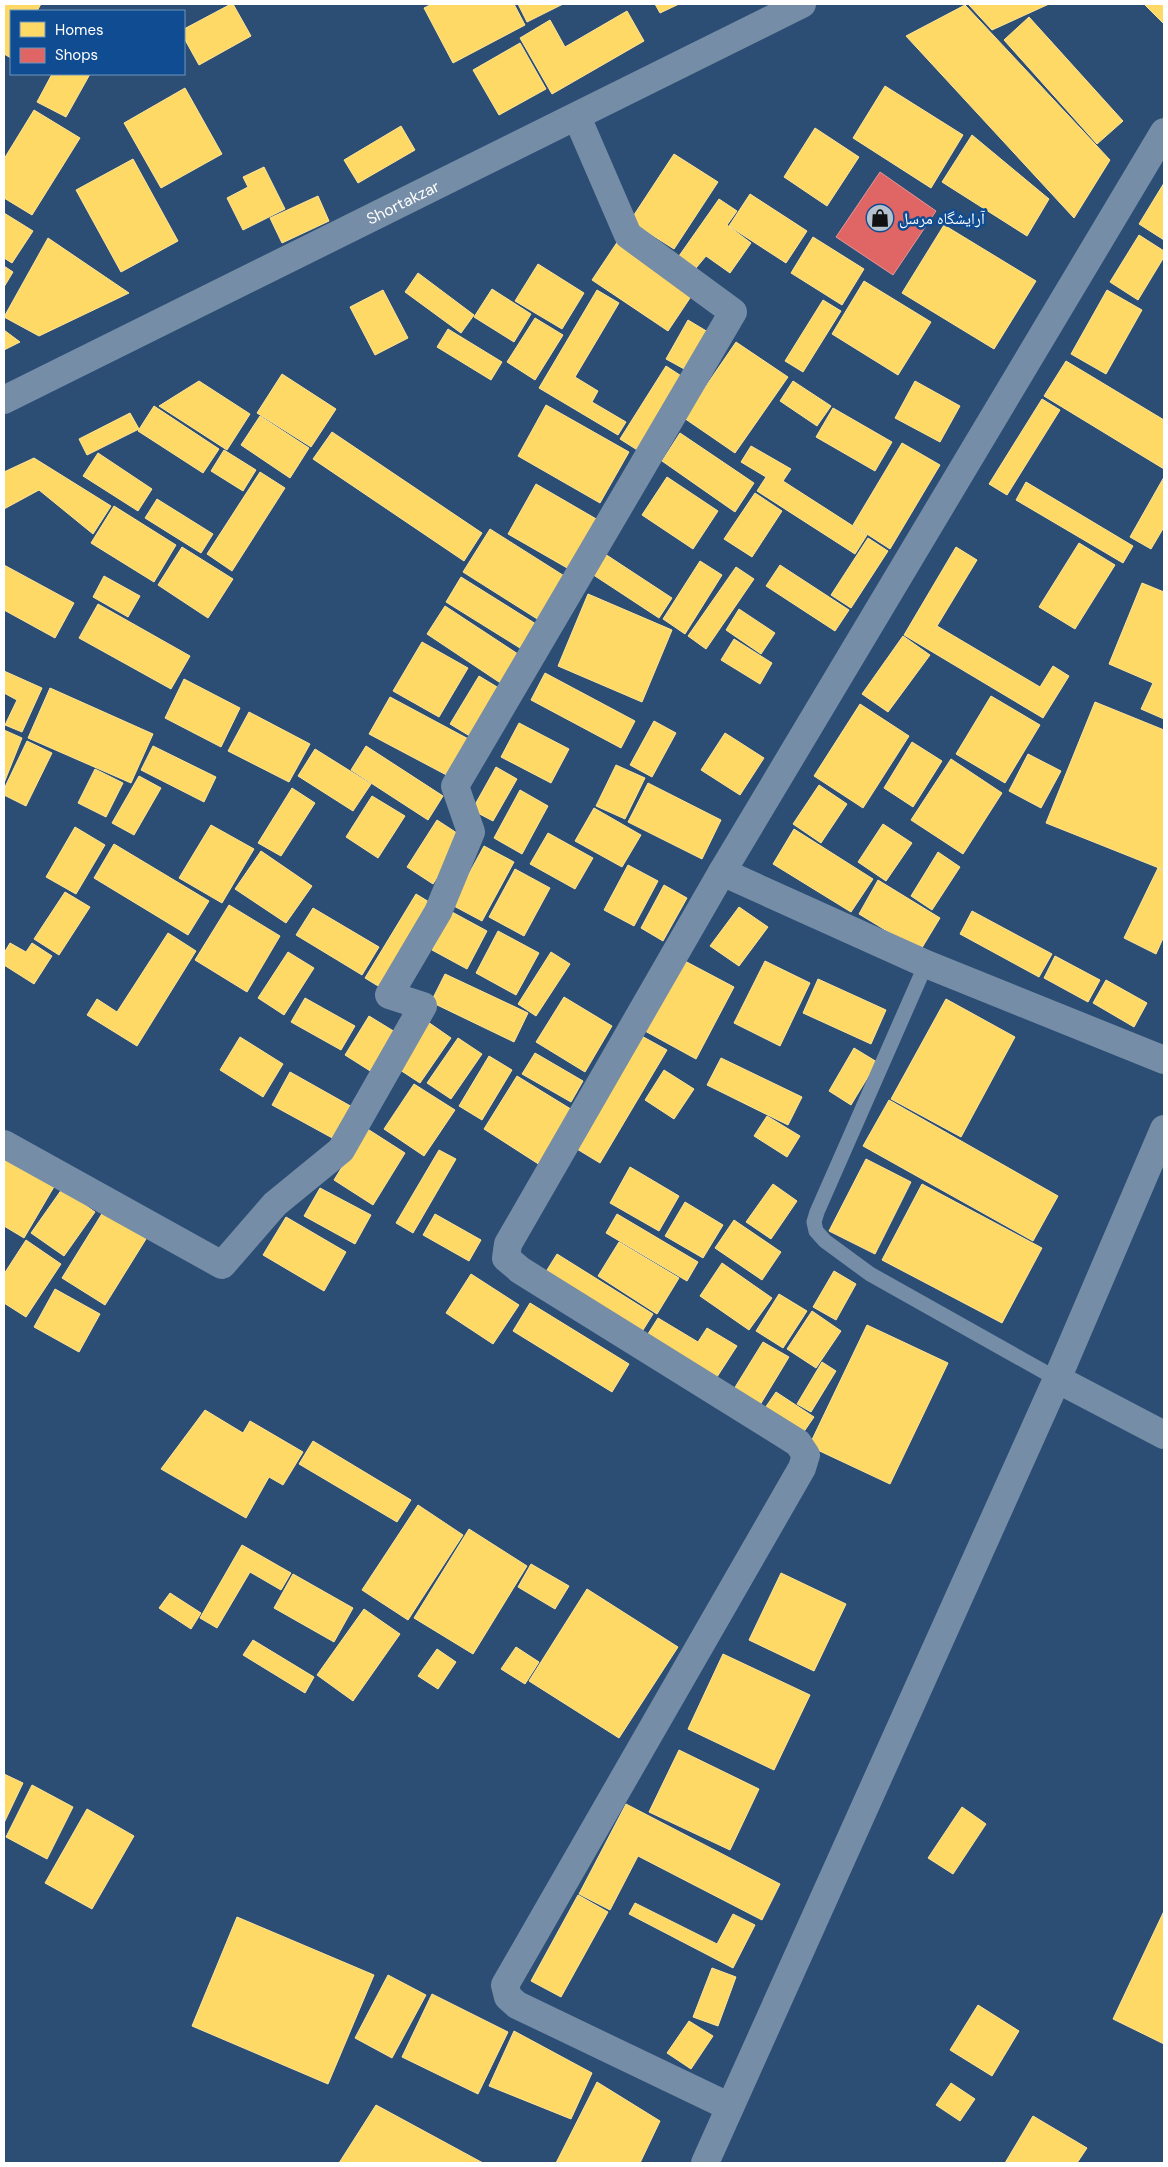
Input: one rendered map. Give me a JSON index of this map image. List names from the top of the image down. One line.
{"streets":{"street":["Shortakzar"]},"places":{"shop":["آرایشگاه مرسل"]},"legend":["Homes","Shops"]}
